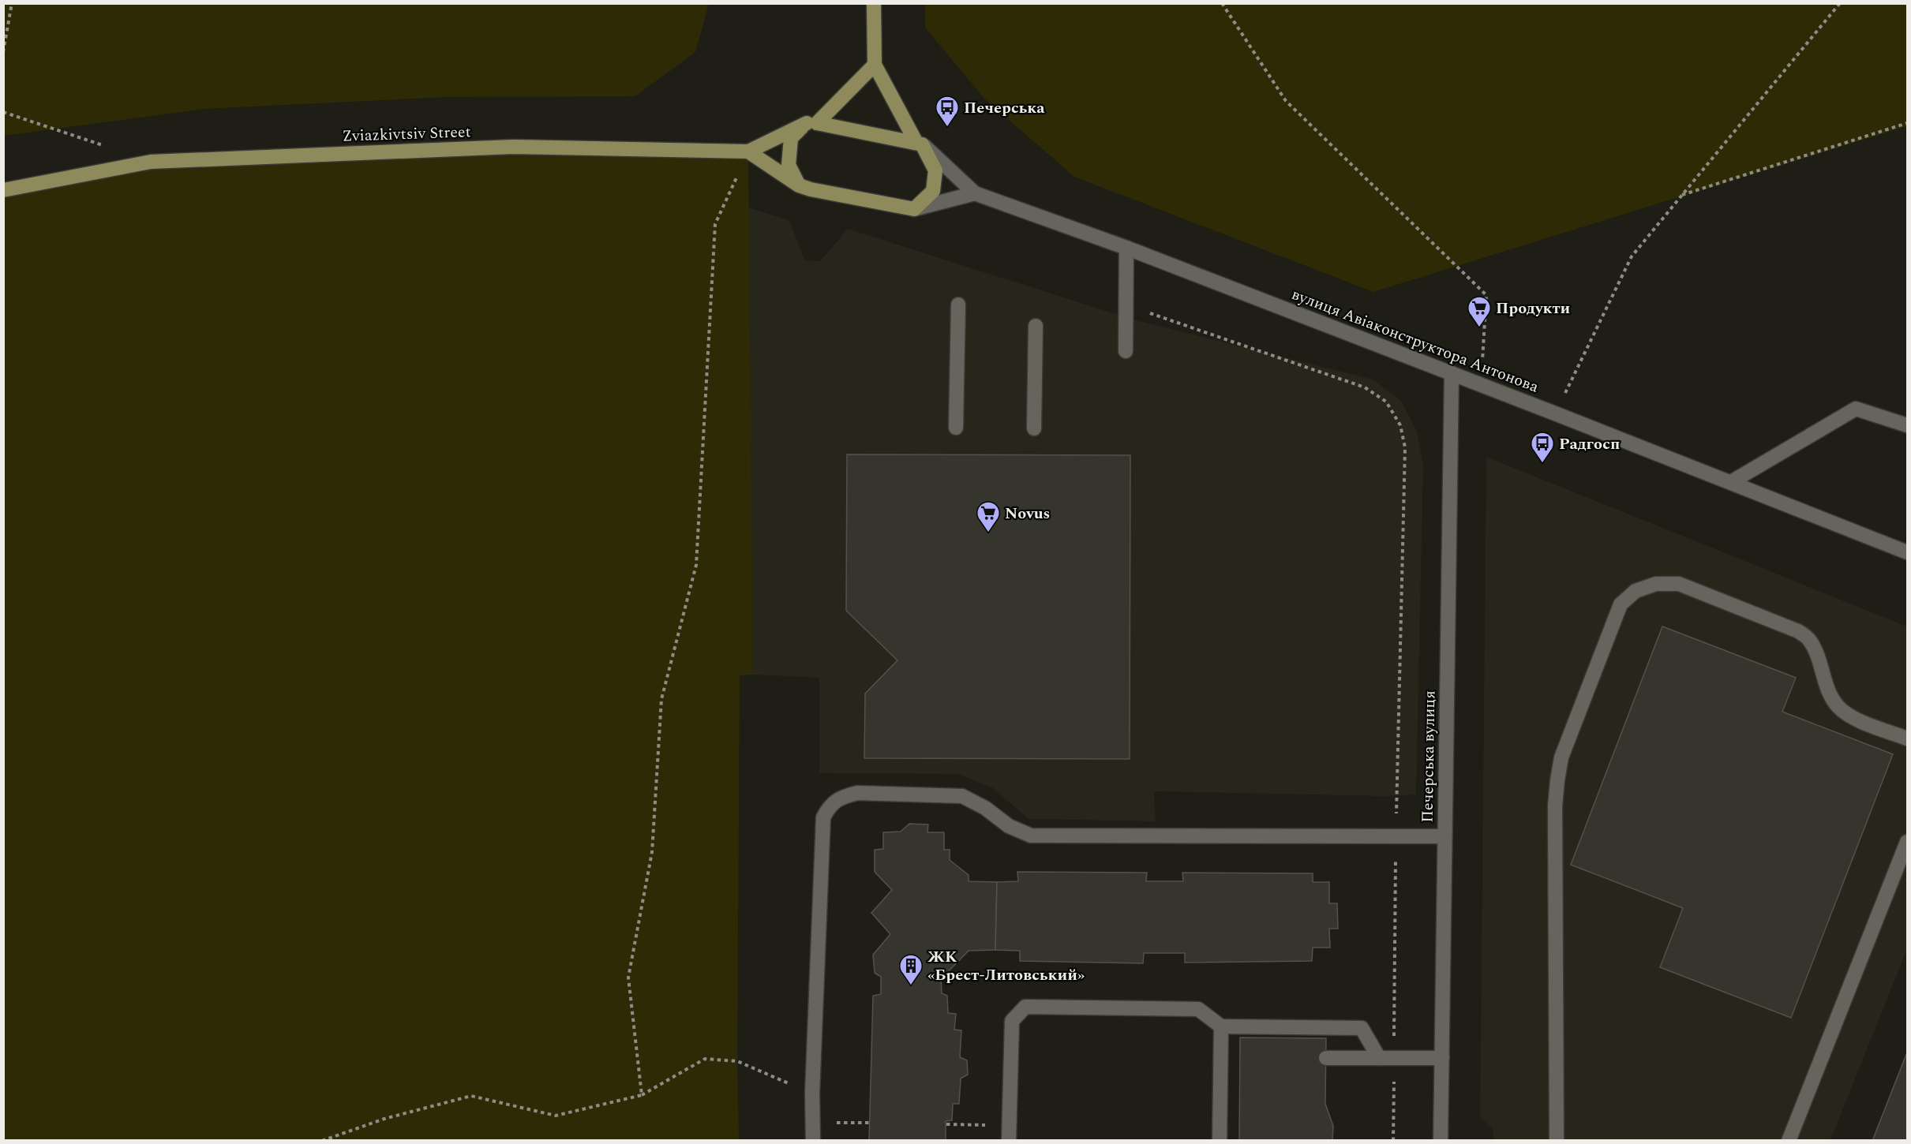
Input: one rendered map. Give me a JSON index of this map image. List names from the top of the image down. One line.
{"streets":{"main road":["Zviazkivtsiv Street"],"street":["вулиця Авіаконструктора Антонова","Печерська вулиця"]},"crossings":[["вулиця Авіаконструктора Антонова","Печерська вулиця"]],"places":{"bus stop":["Печерська","Радгосп"],"supermarket":["Продукти","Novus"],"building":["ЖК «Брест-Литовський»"]}}
